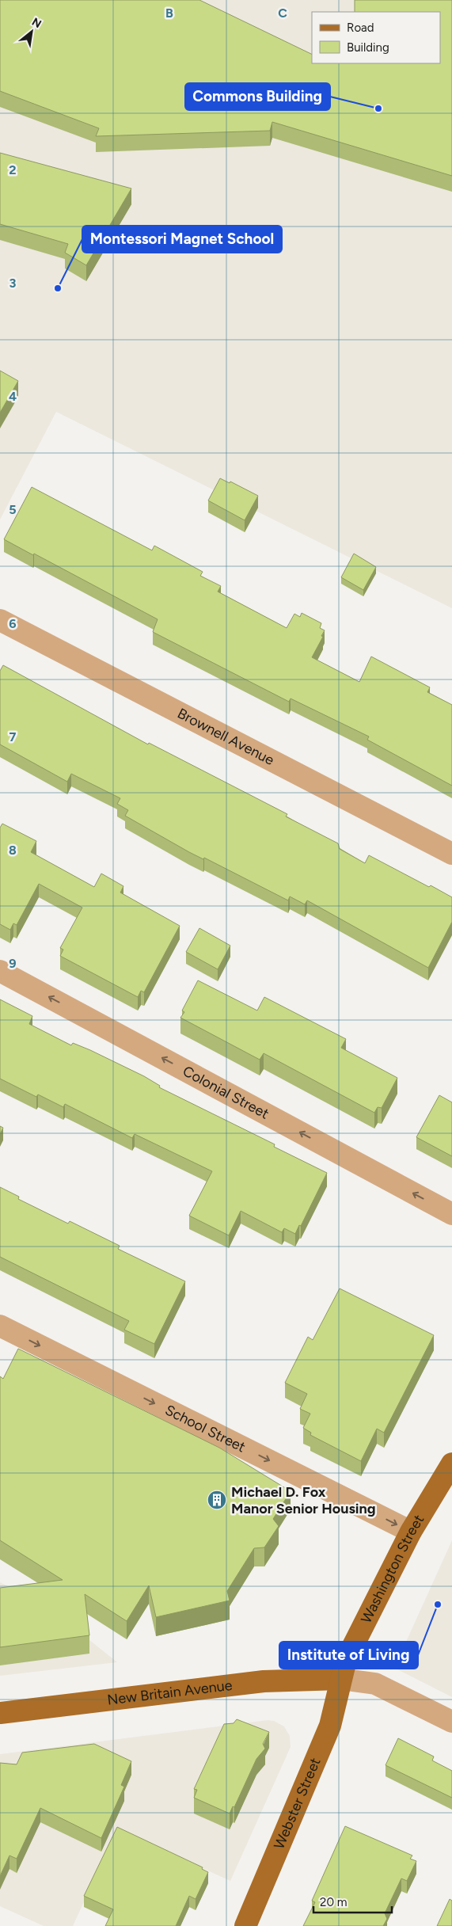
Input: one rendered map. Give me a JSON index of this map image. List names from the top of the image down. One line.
{"streets":{"main road":["Washington Street","New Britain Avenue","Webster Street"],"street":["Brownell Avenue","Colonial Street","School Street"]},"crossings":[["School Street","Washington Street"],["Washington Street","New Britain Avenue"],["Washington Street","Webster Street"],["New Britain Avenue","Webster Street"]],"one_way":["Colonial Street","School Street"],"places":{"other":["Commons Building","Montessori Magnet School","Institute of Living"],"building":["Michael D. Fox Manor Senior Housing"]},"legend":["Road","Building"],"scale_bar":"20 m","north":"top right","grid":{"columns":["B","C"],"rows":["2","3","4","5","6","7","8","9"]}}
